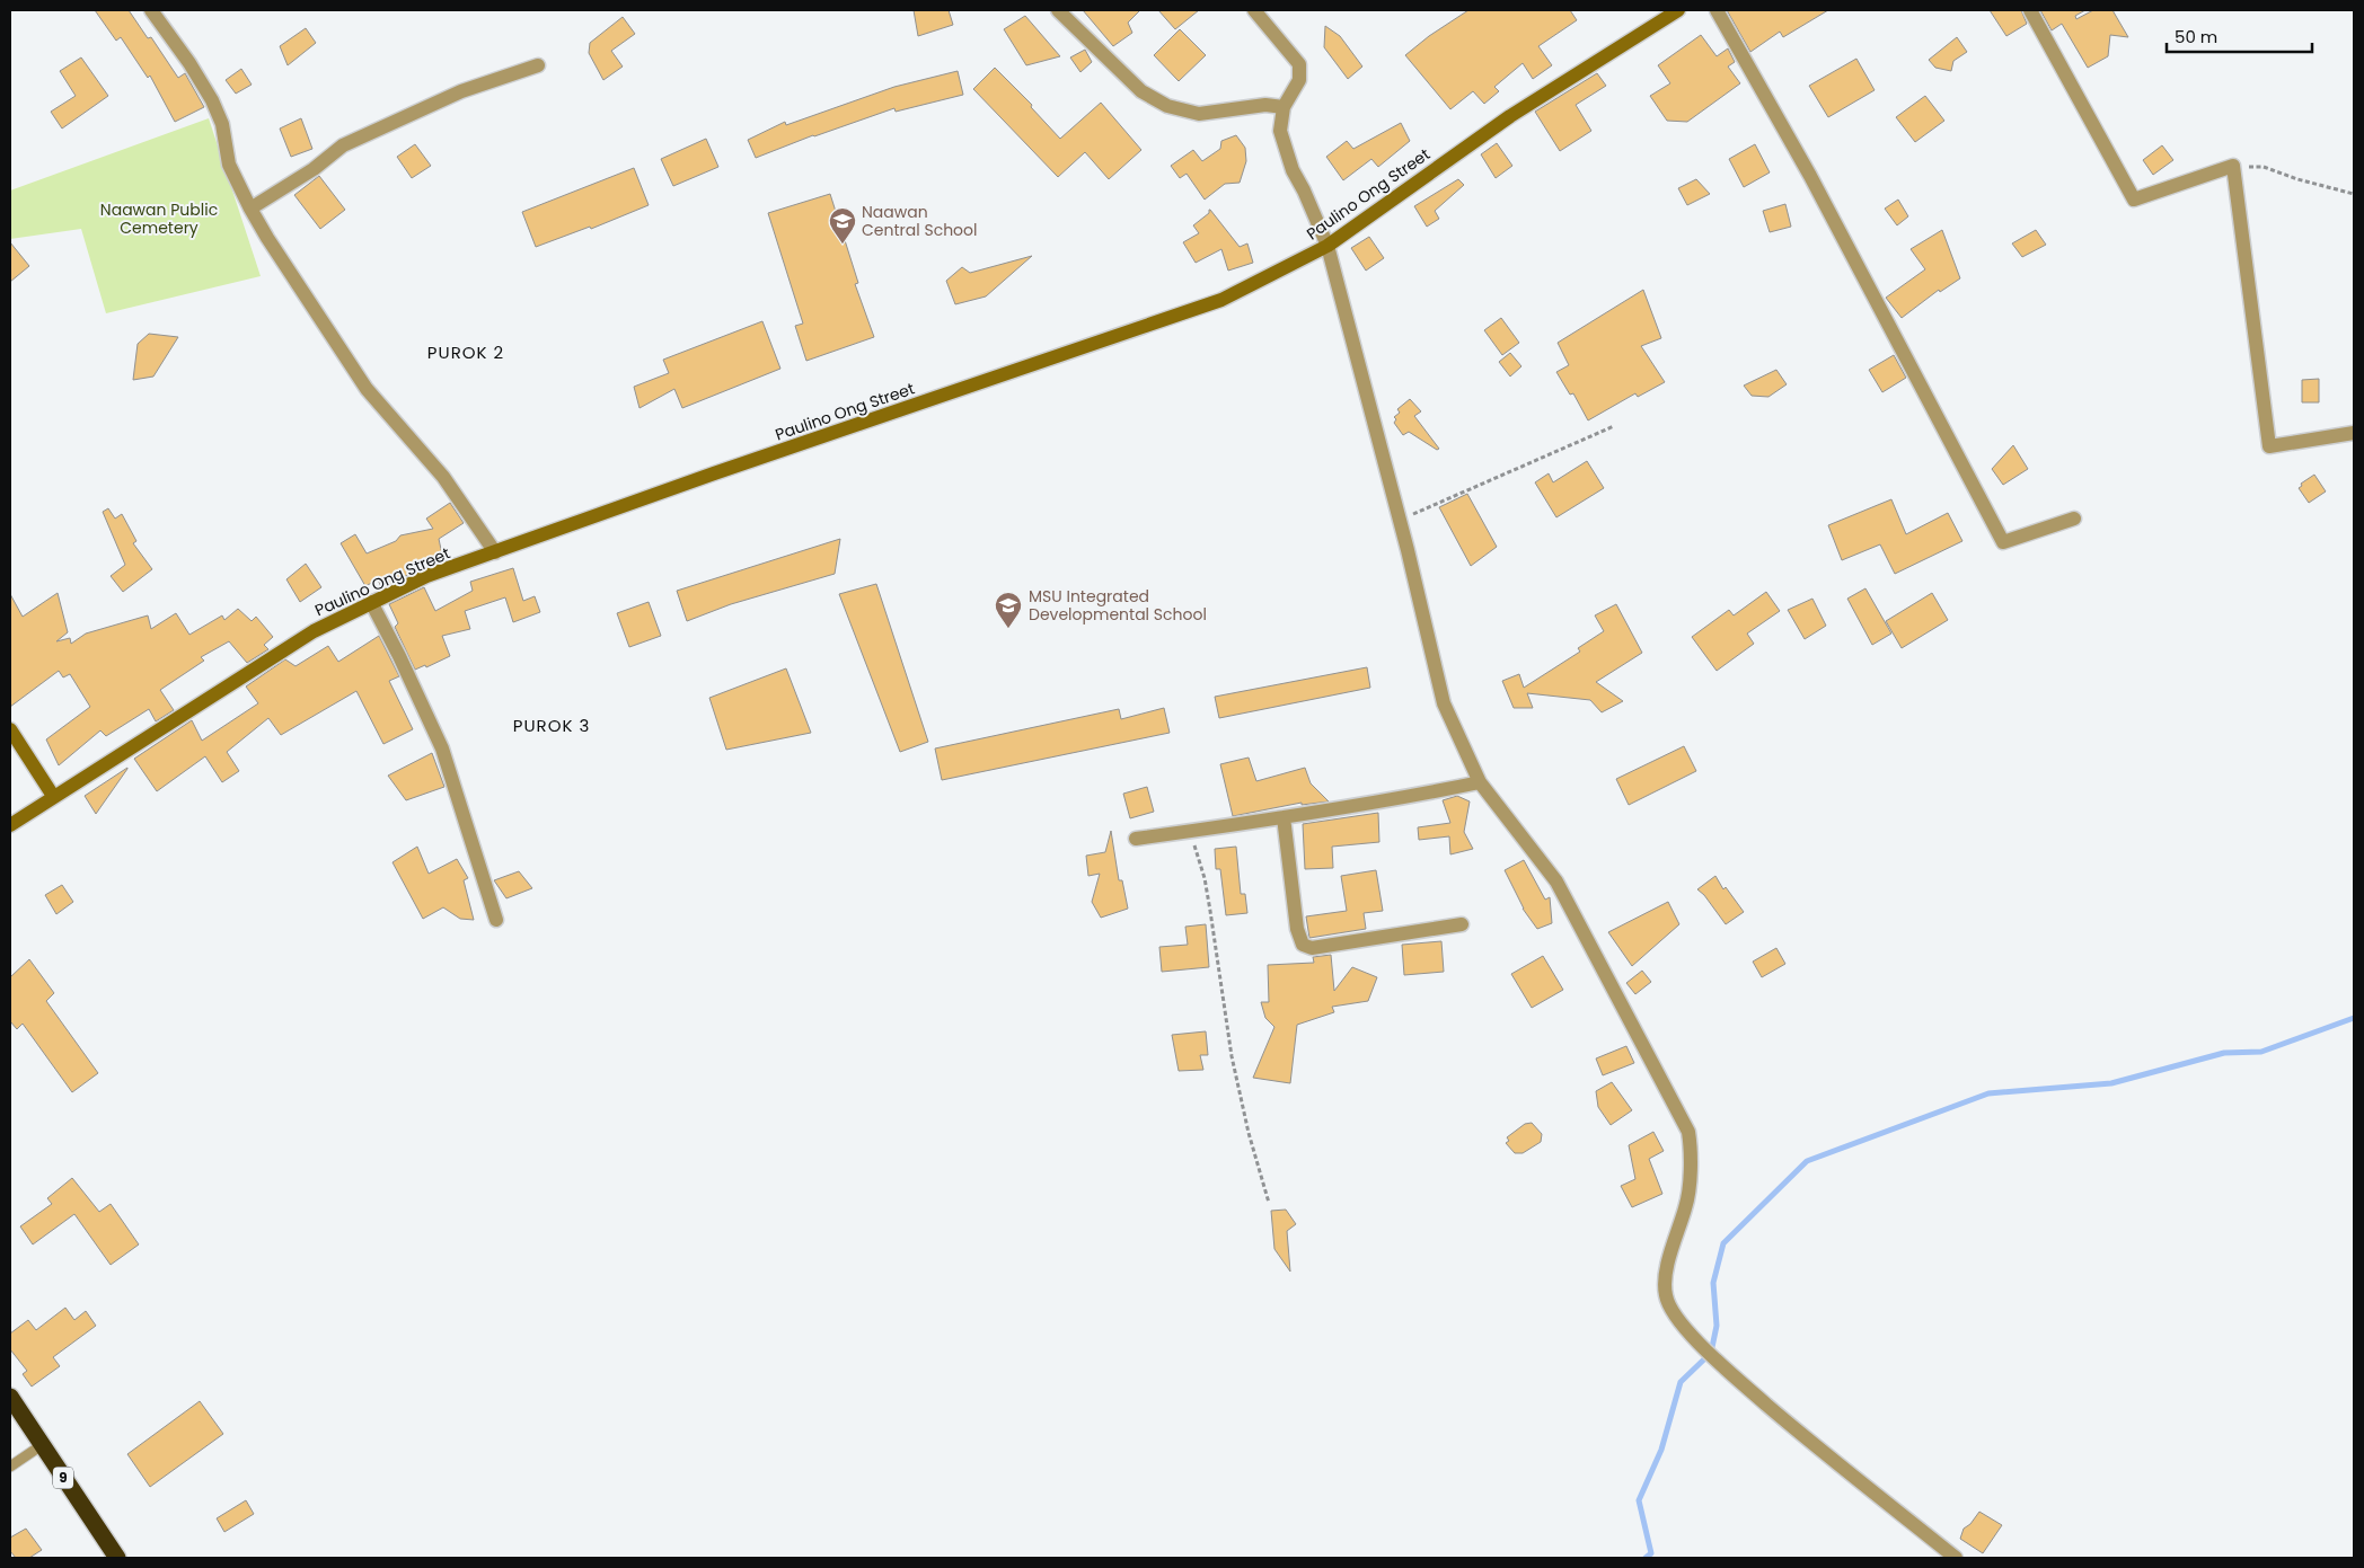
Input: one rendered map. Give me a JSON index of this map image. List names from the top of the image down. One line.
{"streets":{"highway":["9"],"street":["Paulino Ong Street"]},"districts":["PUROK 2","PUROK 3"],"parks":["Naawan Public Cemetery"],"places":{"school or university":["Naawan Central School","MSU Integrated Developmental School"]},"scale_bar":"50 m"}
